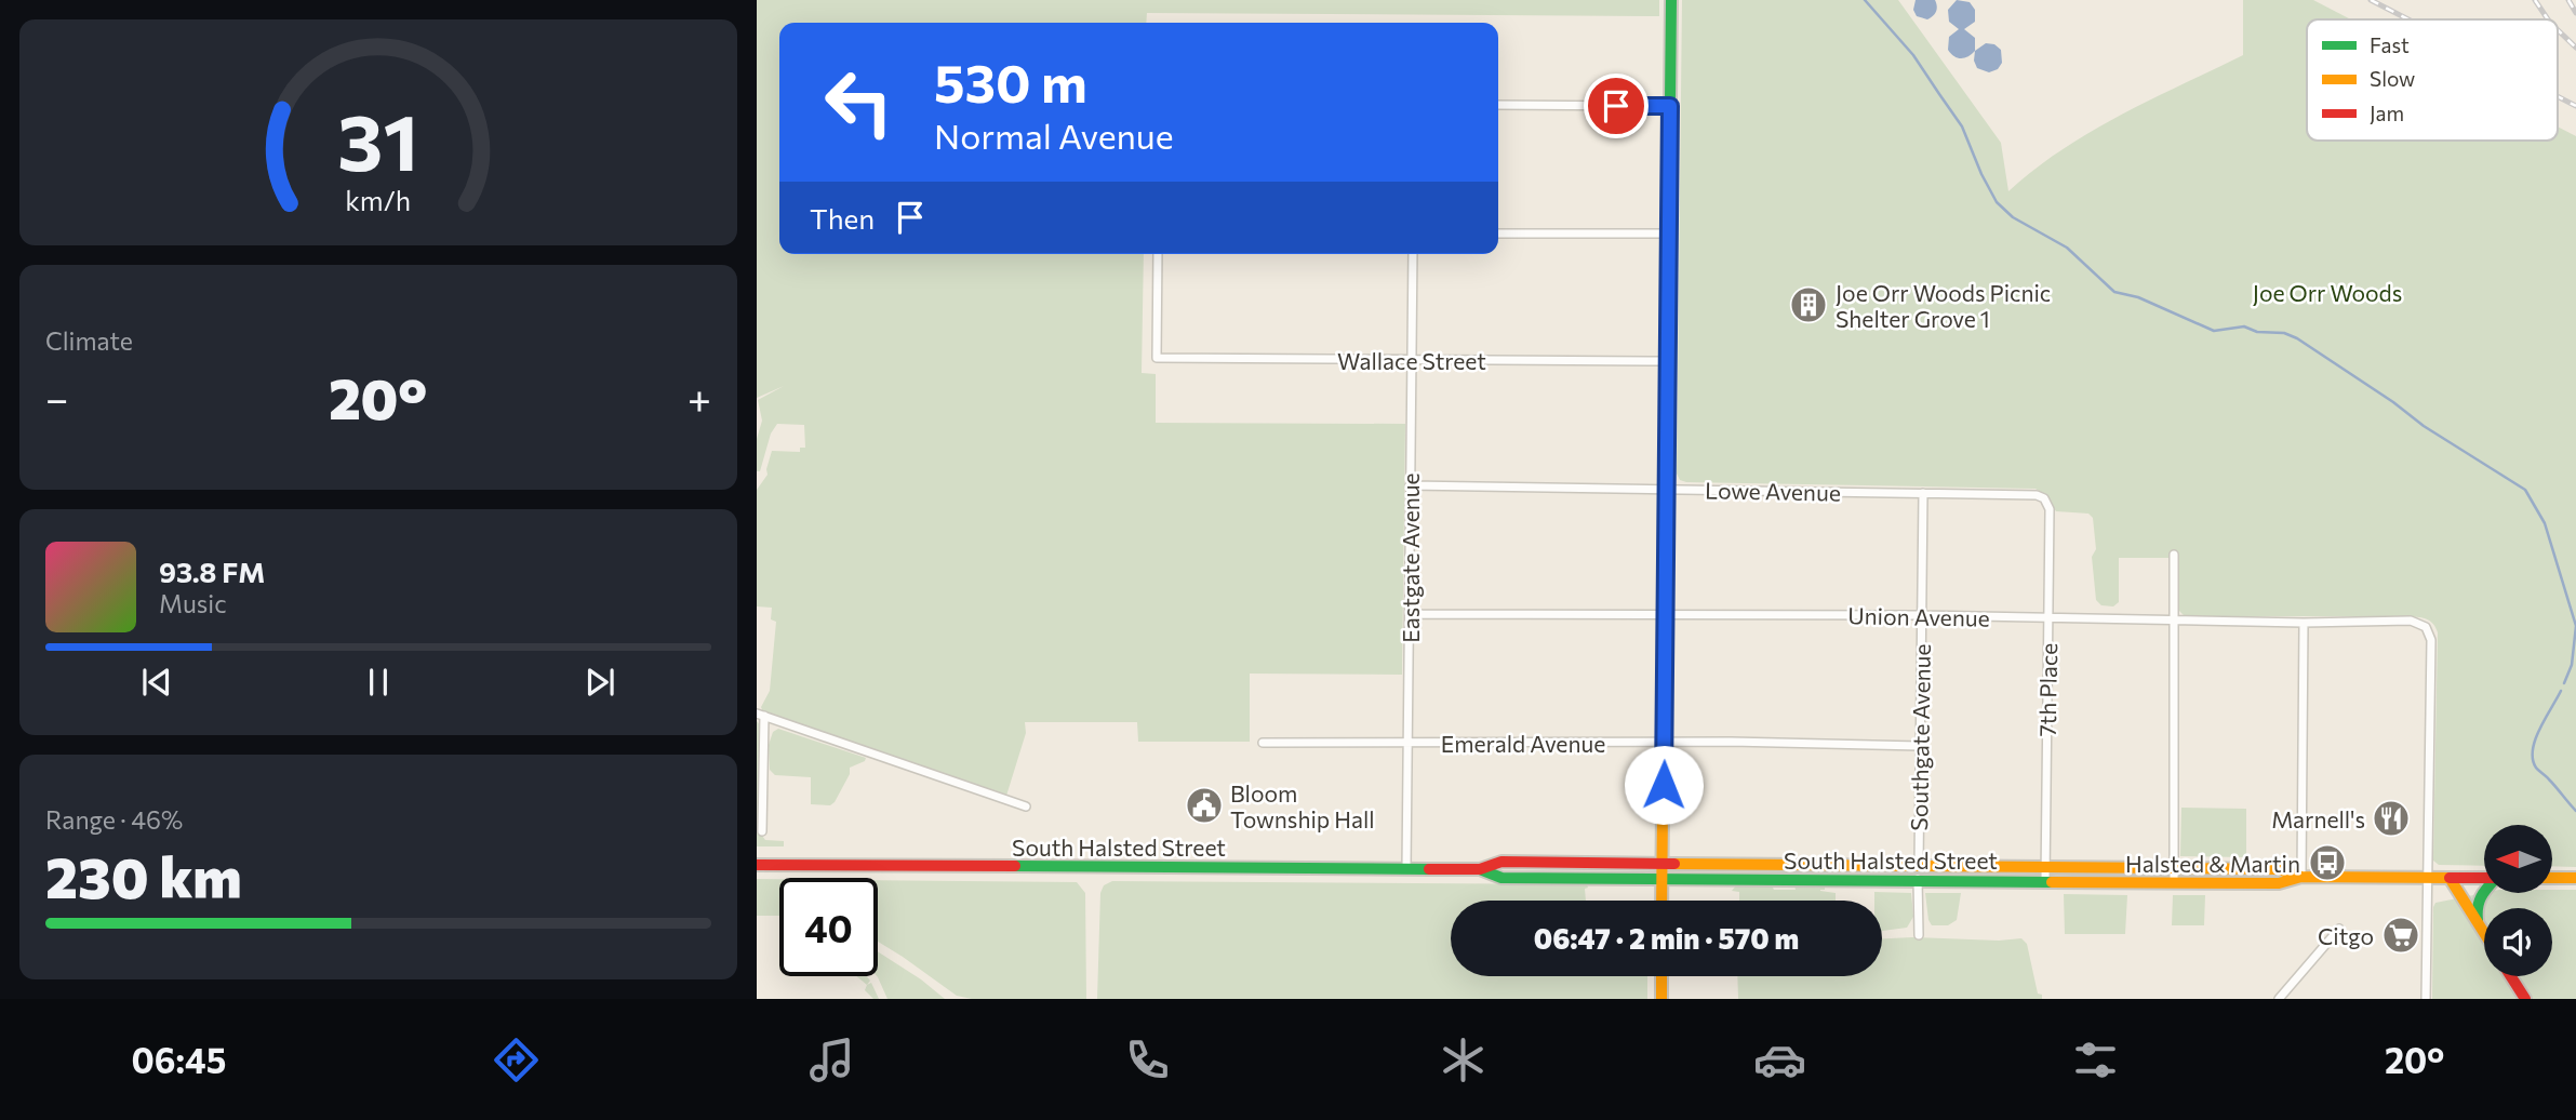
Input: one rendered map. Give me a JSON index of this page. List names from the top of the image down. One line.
{"streets":{"main road":["South Halsted Street"],"street":["Wallace Street","Lowe Avenue","Eastgate Avenue","Union Avenue","7th Place","Southgate Avenue","Emerald Avenue"]},"crossings":[["Wallace Street","Eastgate Avenue"],["Lowe Avenue","Eastgate Avenue"],["Lowe Avenue","7th Place"],["Lowe Avenue","Southgate Avenue"],["Eastgate Avenue","Union Avenue"],["Eastgate Avenue","Emerald Avenue"],["Eastgate Avenue","South Halsted Street"],["Union Avenue","7th Place"],["Union Avenue","Southgate Avenue"],["Union Avenue","South Halsted Street"],["7th Place","South Halsted Street"],["Southgate Avenue","Emerald Avenue"],["Southgate Avenue","South Halsted Street"]],"parks":["Joe Orr Woods"],"places":{"building":["Joe Orr Woods Picnic Shelter Grove 1"],"public building":["Bloom Township Hall"],"restaurant":["Marnell's"],"bus stop":["Halsted & Martin"],"supermarket":["Citgo"]},"legend":["Fast","Slow","Jam"],"north":"left","page":{"turn":["530 m","Normal Avenue"],"then":"Then","tile":["Climate",["Range · 46%","230 km"]],"heat":["−","20°","+"],"song":["93.8 FM","Music"],"limit":"40","trip":"06:47 · 2 min · 570 m","tabs":["06:45","20°"],"gauge":["31","km/h"]}}
